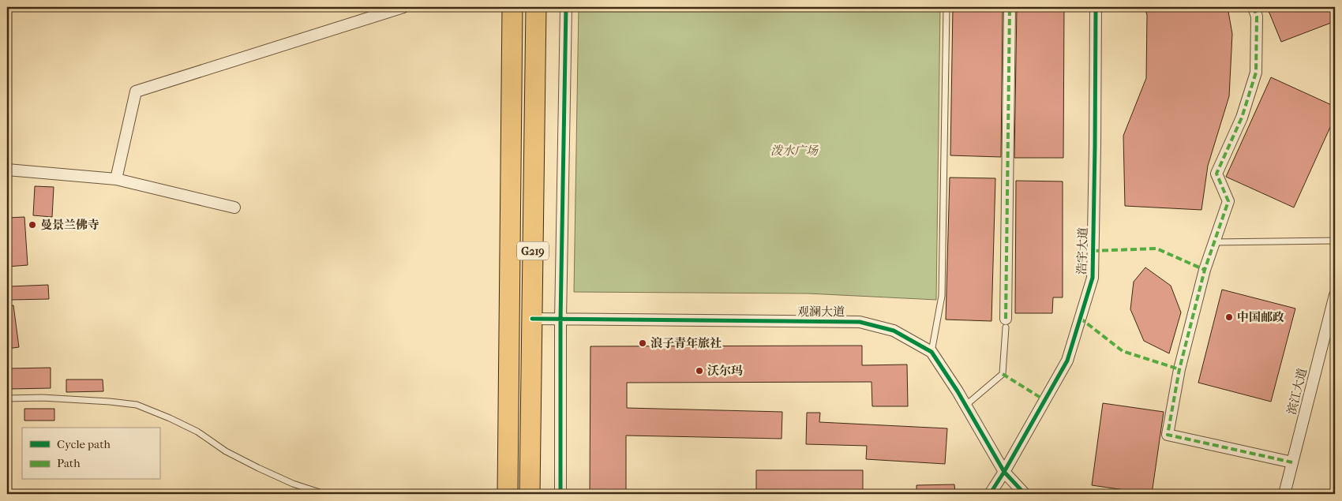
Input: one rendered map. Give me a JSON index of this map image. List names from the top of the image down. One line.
{"streets":{"highway":["G219"],"street":["浩宇大道","观澜大道","滨江大道"]},"crossings":[["G219","观澜大道"],["浩宇大道","观澜大道"]],"parks":["泼水广场"],"places":["曼景兰佛寺","中国邮政","浪子青年旅社","沃尔玛"],"legend":["Cycle path","Path"]}
